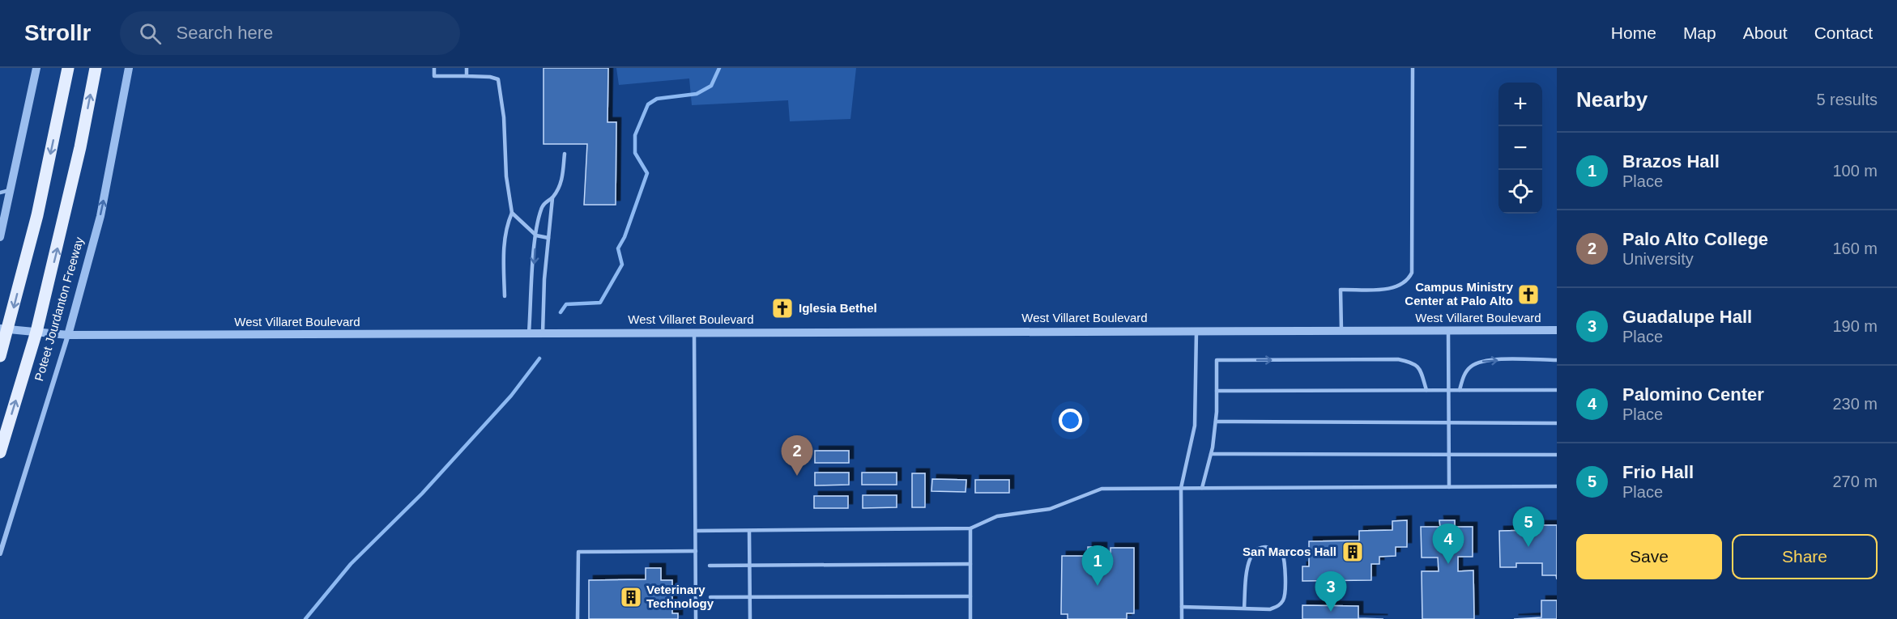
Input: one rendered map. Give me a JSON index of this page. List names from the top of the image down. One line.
{"streets":{"main road":["Poteet Jourdanton Freeway"],"street":["West Villaret Boulevard"]},"crossings":[["Poteet Jourdanton Freeway","West Villaret Boulevard"]],"places":{"church":["Campus Ministry Center at Palo Alto","Iglesia Bethel"],"building":["San Marcos Hall","Veterinary Technology"]},"page":{"header":"Strollr","search":"Search here","nav":["Home","Map","About","Contact"],"heading":["Nearby","5 results"],"map_buttons":["+","−"],"list":[{"mark":"1","name":"Brazos Hall","note":"Place","value":"100 m"},{"mark":"2","name":"Palo Alto College","note":"University","value":"160 m"},{"mark":"3","name":"Guadalupe Hall","note":"Place","value":"190 m"},{"mark":"4","name":"Palomino Center","note":"Place","value":"230 m"},{"mark":"5","name":"Frio Hall","note":"Place","value":"270 m"}],"pins":["2","5","4","1","3"],"buttons":["Save","Share"]}}
